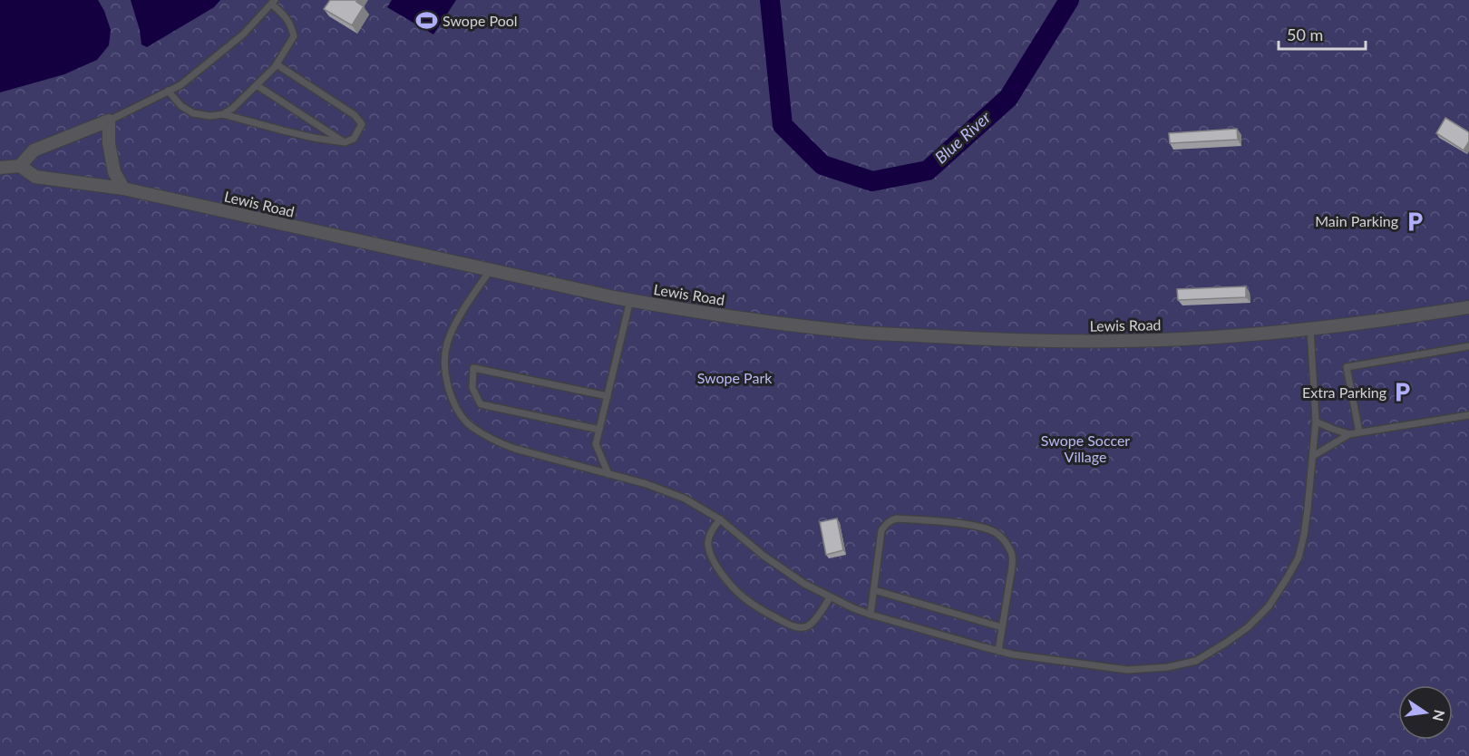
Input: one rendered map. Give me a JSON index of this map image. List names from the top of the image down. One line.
{"streets":{"street":["Lewis Road"]},"water":["Blue River"],"parks":["Swope Park","Swope Soccer Village"],"places":{"sports":["Swope Pool"],"parking":["Main Parking","Extra Parking"]},"scale_bar":"50 m","north":"right"}
